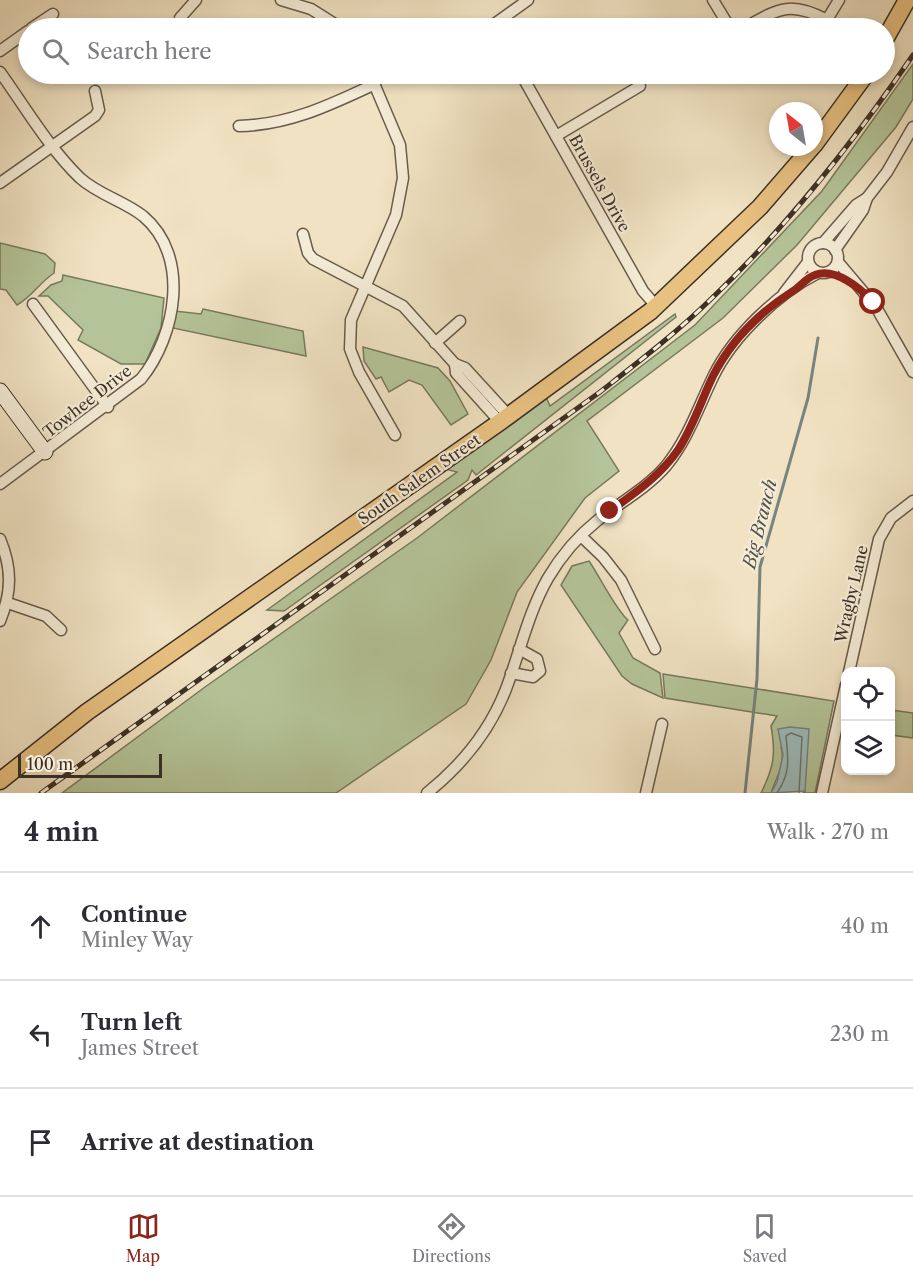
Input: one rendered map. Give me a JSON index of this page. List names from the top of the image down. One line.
{"streets":{"main road":["South Salem Street"],"street":["Brussels Drive","Towhee Drive","Wragby Lane"]},"crossings":[["Brussels Drive","South Salem Street"]],"water":["Big Branch"],"scale_bar":"100 m","north":"top left","page":{"search":"Search here","scale":"100 m","heading":["4 min","Walk · 270 m"],"list":[["Continue","Minley Way","40 m"],["Turn left","James Street","230 m"],"Arrive at destination"],"nav":["Map","Directions","Saved"]}}
